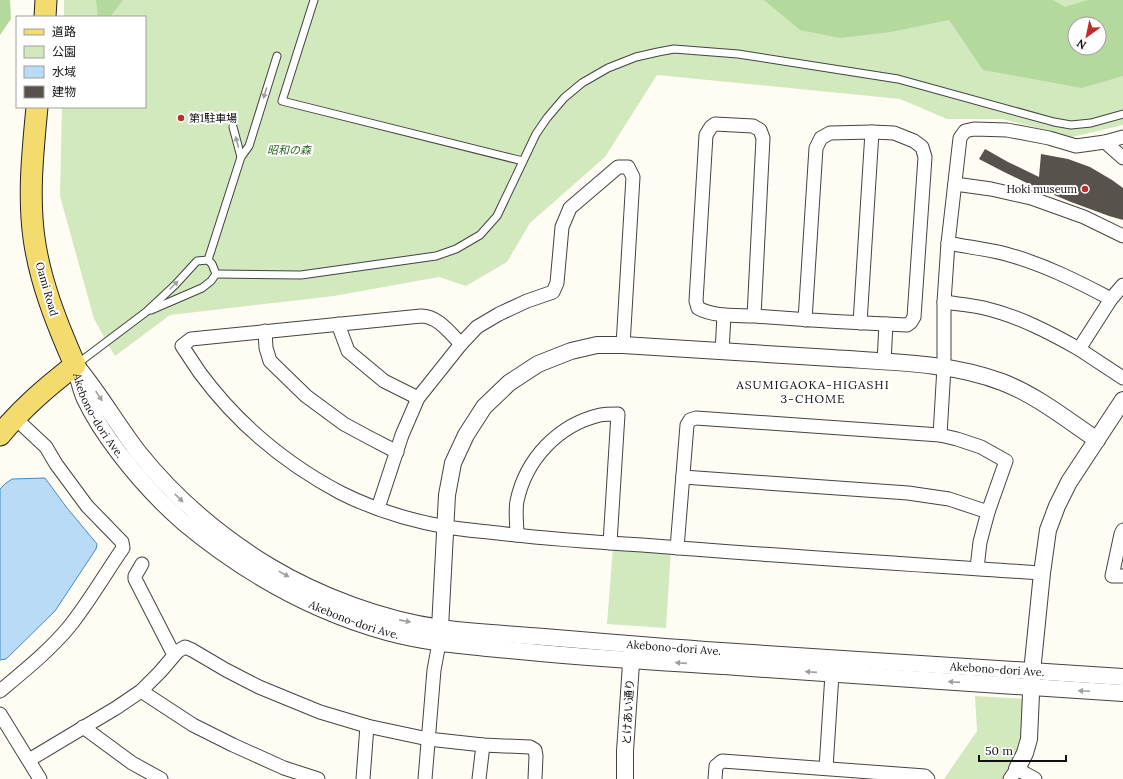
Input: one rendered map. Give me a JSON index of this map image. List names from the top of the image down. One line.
{"streets":{"main road":["Oami Road"],"street":["Akebono-dori Ave.","とけあい通り"]},"crossings":[["Oami Road","Akebono-dori Ave."],["Akebono-dori Ave.","とけあい通り"]],"districts":["ASUMIGAOKA-HIGASHI 3-CHOME"],"parks":["昭和の森"],"places":["第1駐車場","Hoki museum"],"legend":["道路","公園","水域","建物"],"scale_bar":"50 m","north":"bottom left"}
